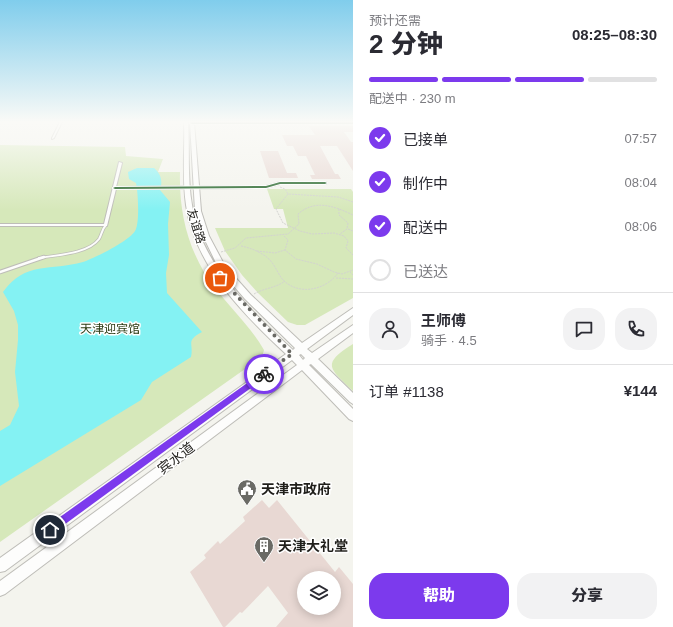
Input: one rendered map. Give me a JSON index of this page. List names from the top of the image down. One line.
{"streets":{"main road":["友谊路","宾水道"]},"crossings":[["友谊路","宾水道"]],"parks":["天津迎宾馆"],"places":{"public building":["天津市政府"],"building":["天津大礼堂"]},"page":{"heading":["2 分钟","预计还需","08:25–08:30"],"panel":["王师傅","骑手 · 4.5","订单 #1138","¥144"],"bar":"配送中 · 230 m","list":[["已接单","07:57"],["制作中","08:04"],["配送中","08:06"],"已送达"],"buttons":["帮助","分享"]}}
